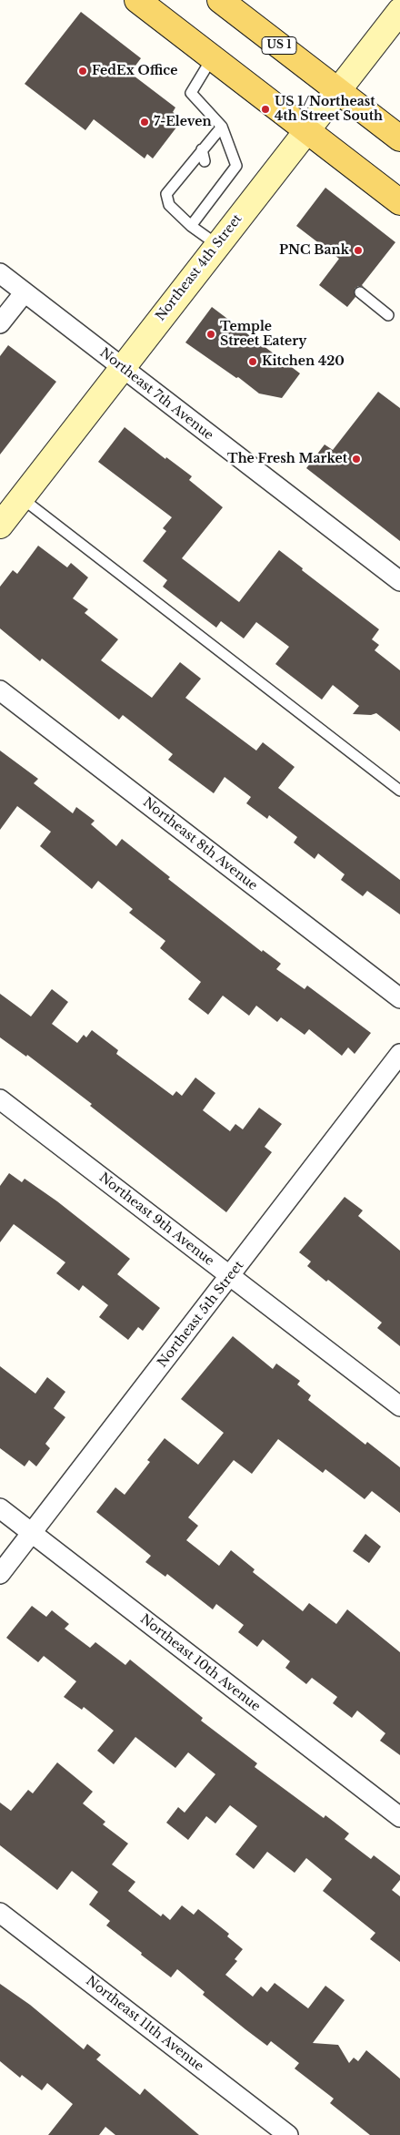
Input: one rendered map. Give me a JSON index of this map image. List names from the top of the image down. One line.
{"streets":{"main road":["US 1"],"street":["Northeast 4th Street","Northeast 7th Avenue","Northeast 8th Avenue","Northeast 9th Avenue","Northeast 5th Street","Northeast 10th Avenue","Northeast 11th Avenue"]},"crossings":[["US 1","Northeast 4th Street"],["Northeast 4th Street","Northeast 7th Avenue"],["Northeast 9th Avenue","Northeast 5th Street"],["Northeast 5th Street","Northeast 10th Avenue"]],"places":["FedEx Office","US 1/Northeast 4th Street South","7-Eleven","PNC Bank","Temple Street Eatery","Kitchen 420","The Fresh Market"]}
